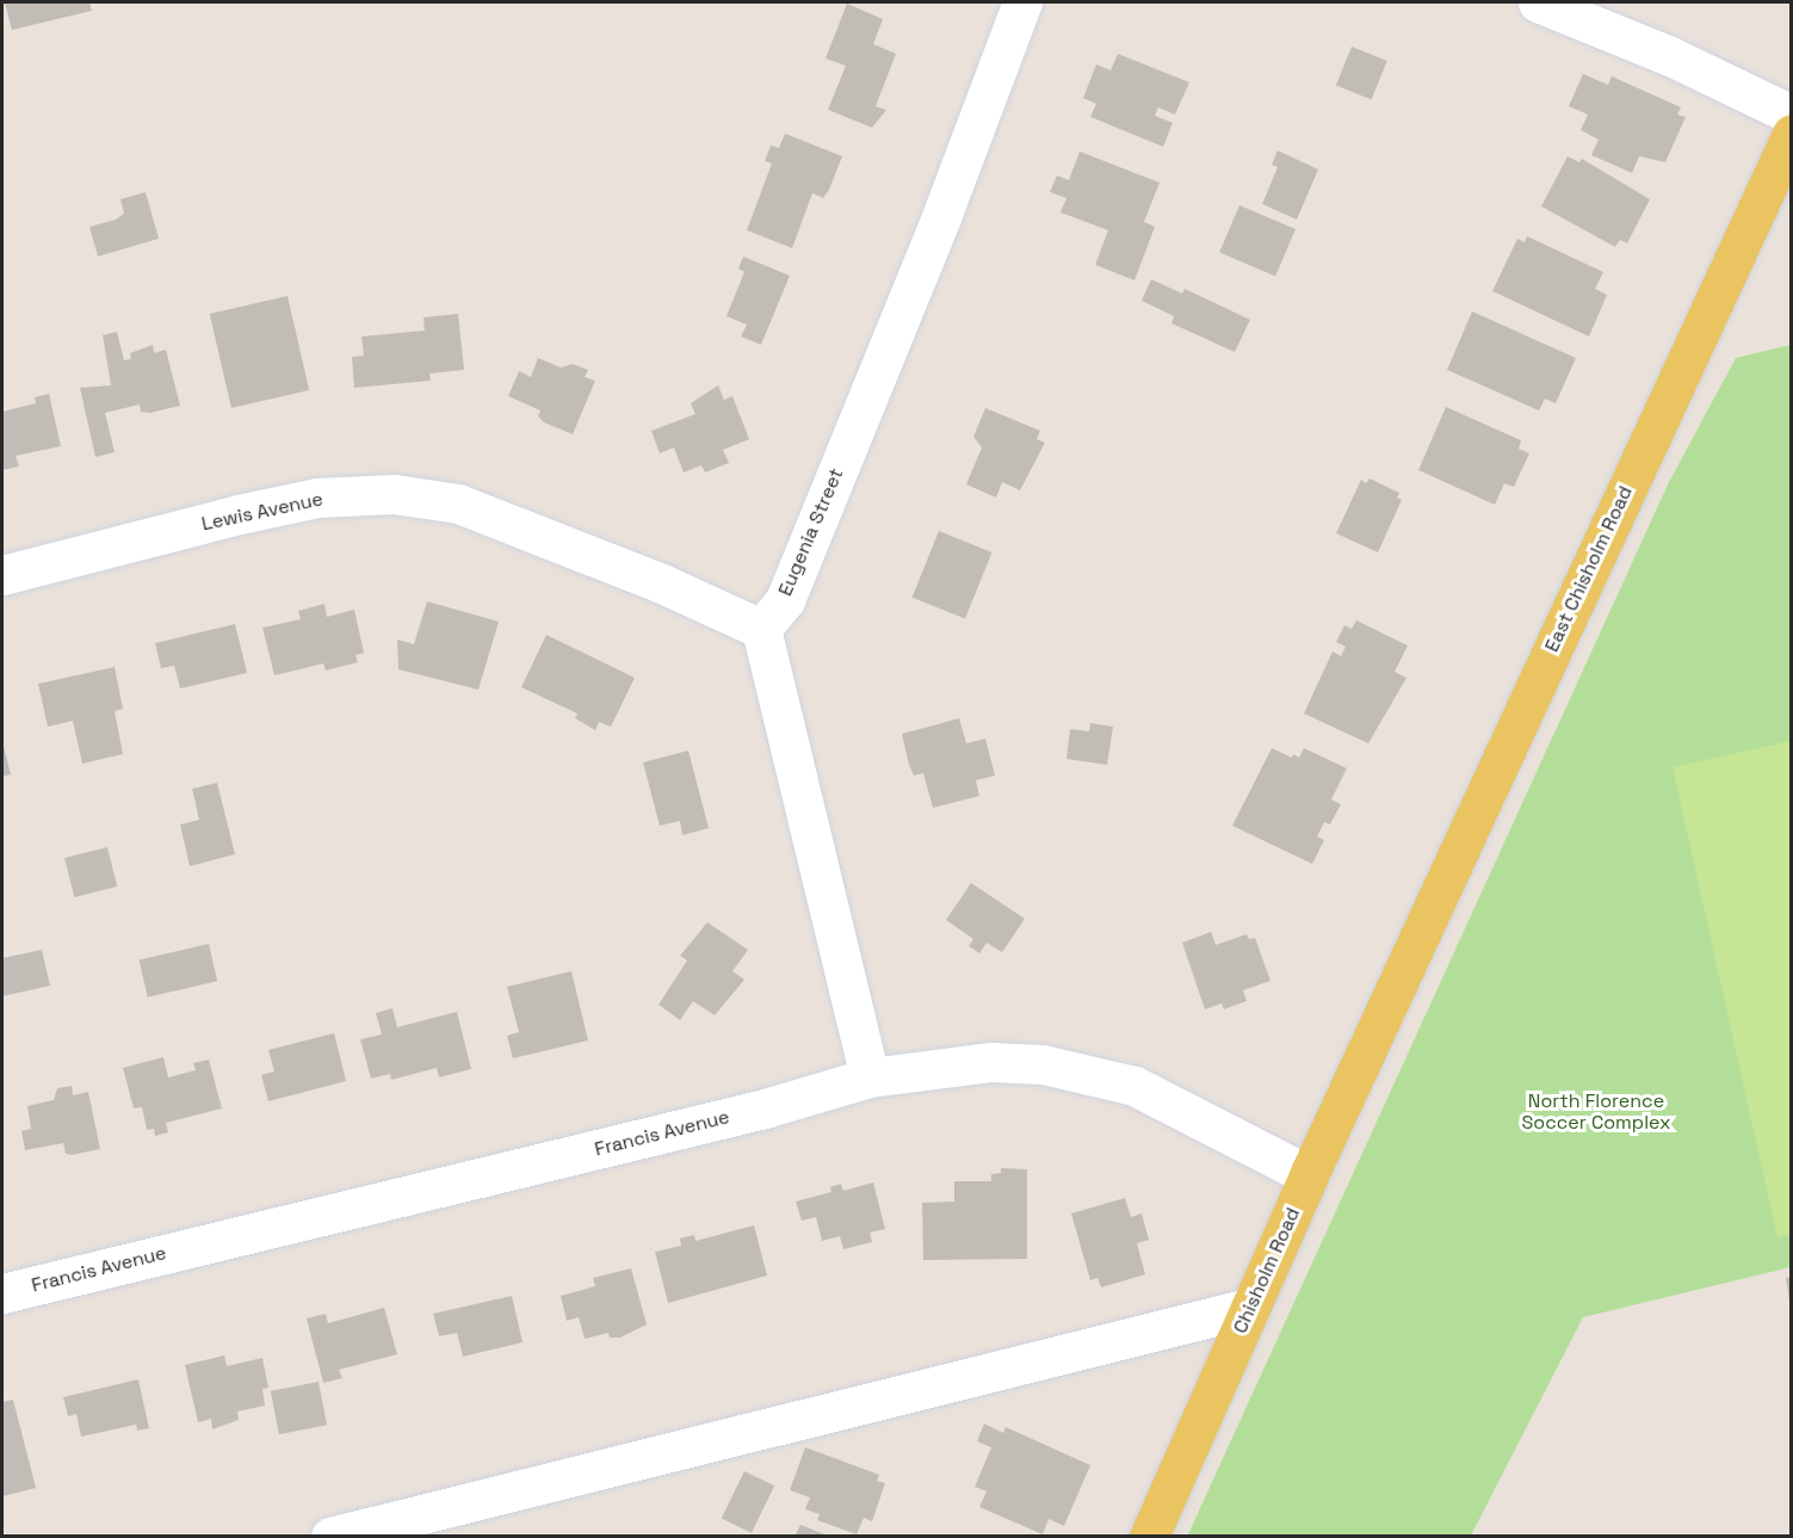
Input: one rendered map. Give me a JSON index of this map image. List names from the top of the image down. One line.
{"streets":{"main road":["East Chisholm Road","Chisholm Road"],"street":["Lewis Avenue","Eugenia Street","Francis Avenue"]},"crossings":[["Lewis Avenue","Eugenia Street"],["East Chisholm Road","Chisholm Road"],["Francis Avenue","Chisholm Road"]],"parks":["North Florence Soccer Complex"]}
